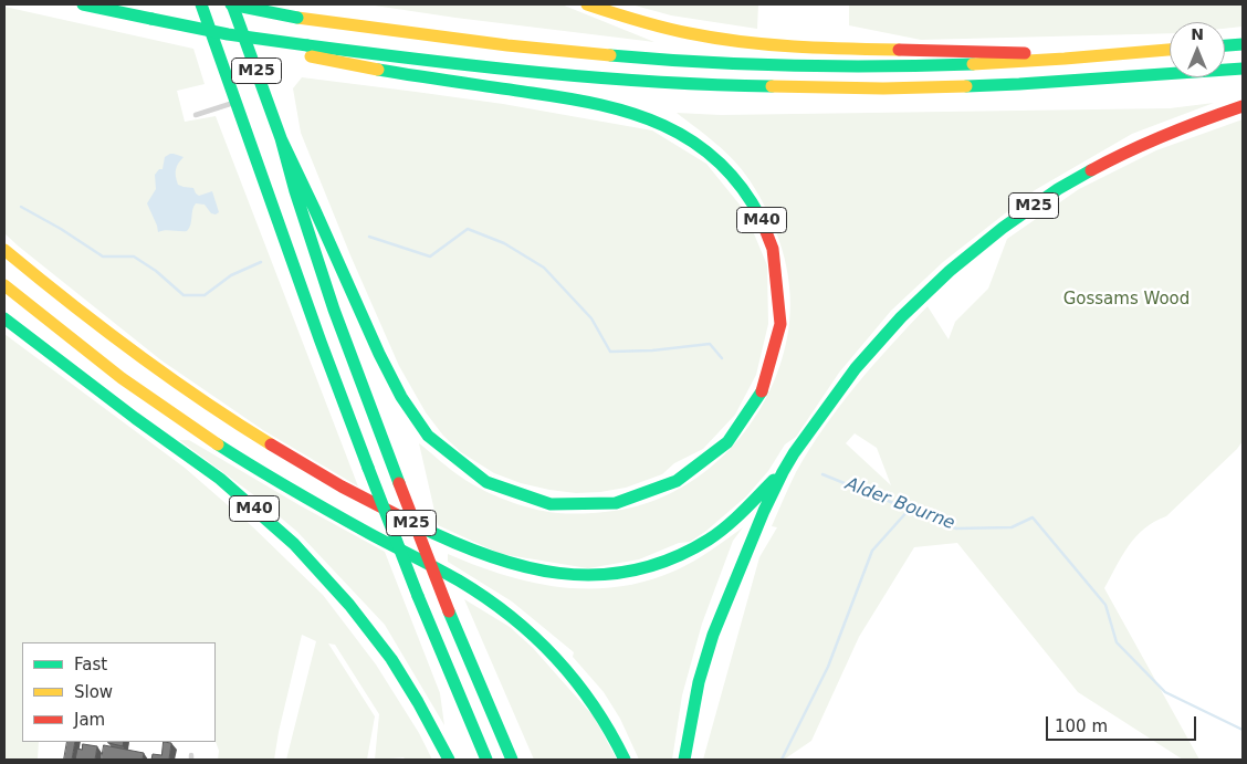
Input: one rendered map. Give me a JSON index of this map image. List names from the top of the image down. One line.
{"streets":{"highway":["M25","M40"]},"crossings":[["M25","M40"]],"water":["Alder Bourne"],"parks":["Gossams Wood"],"legend":["Fast","Slow","Jam"],"scale_bar":"100 m","north":"top"}
